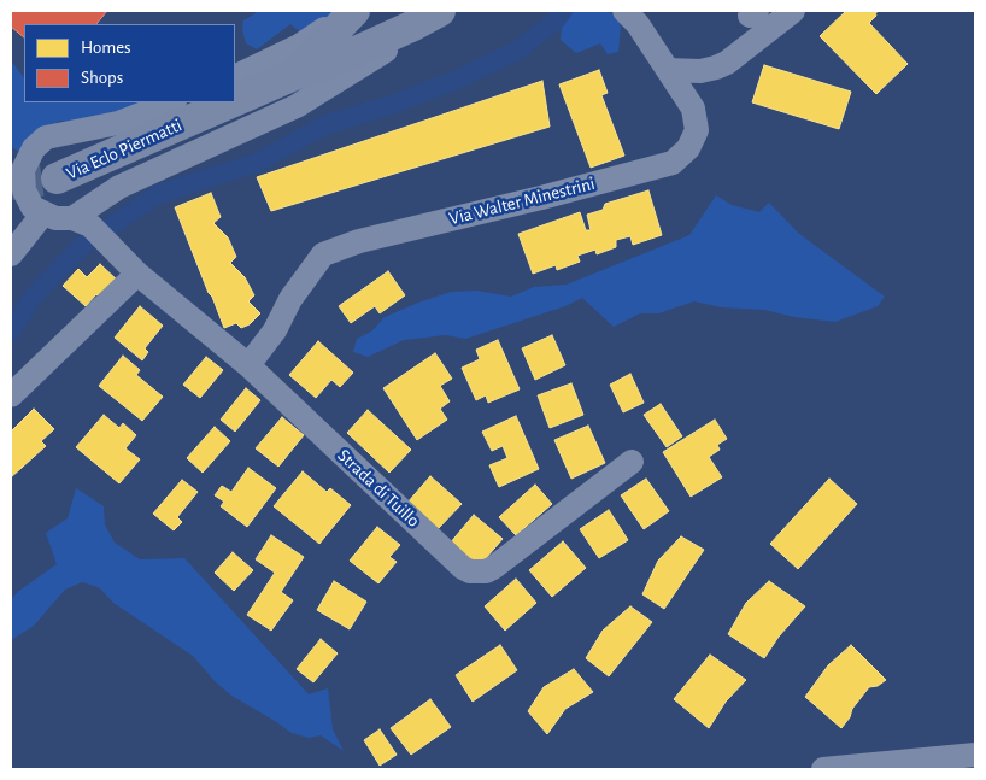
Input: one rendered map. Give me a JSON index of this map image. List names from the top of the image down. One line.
{"streets":{"main road":["Via Eclo Piermatti"],"street":["Via Walter Minestrini","Strada di Tuillo"]},"crossings":[["Via Walter Minestrini","Strada di Tuillo"]],"legend":["Homes","Shops"]}
